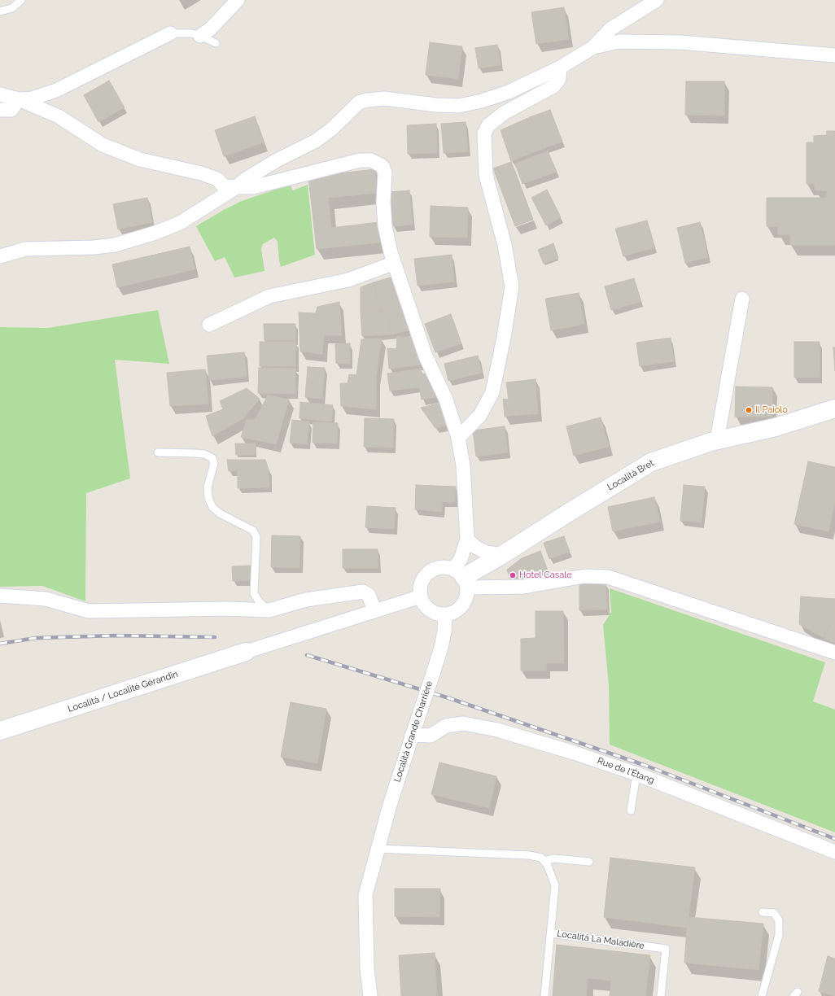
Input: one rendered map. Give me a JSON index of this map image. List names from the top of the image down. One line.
{"streets":{"street":["Località Bret","Località / Localité Gérandin","Località Grande Charrière","Rue de l'Étang"],"lane":["Località La Maladière"]},"crossings":[["Località Bret","Località Grande Charrière"],["Località Grande Charrière","Rue de l'Étang"]],"places":["Il Paiolo","Hotel Casale"]}
